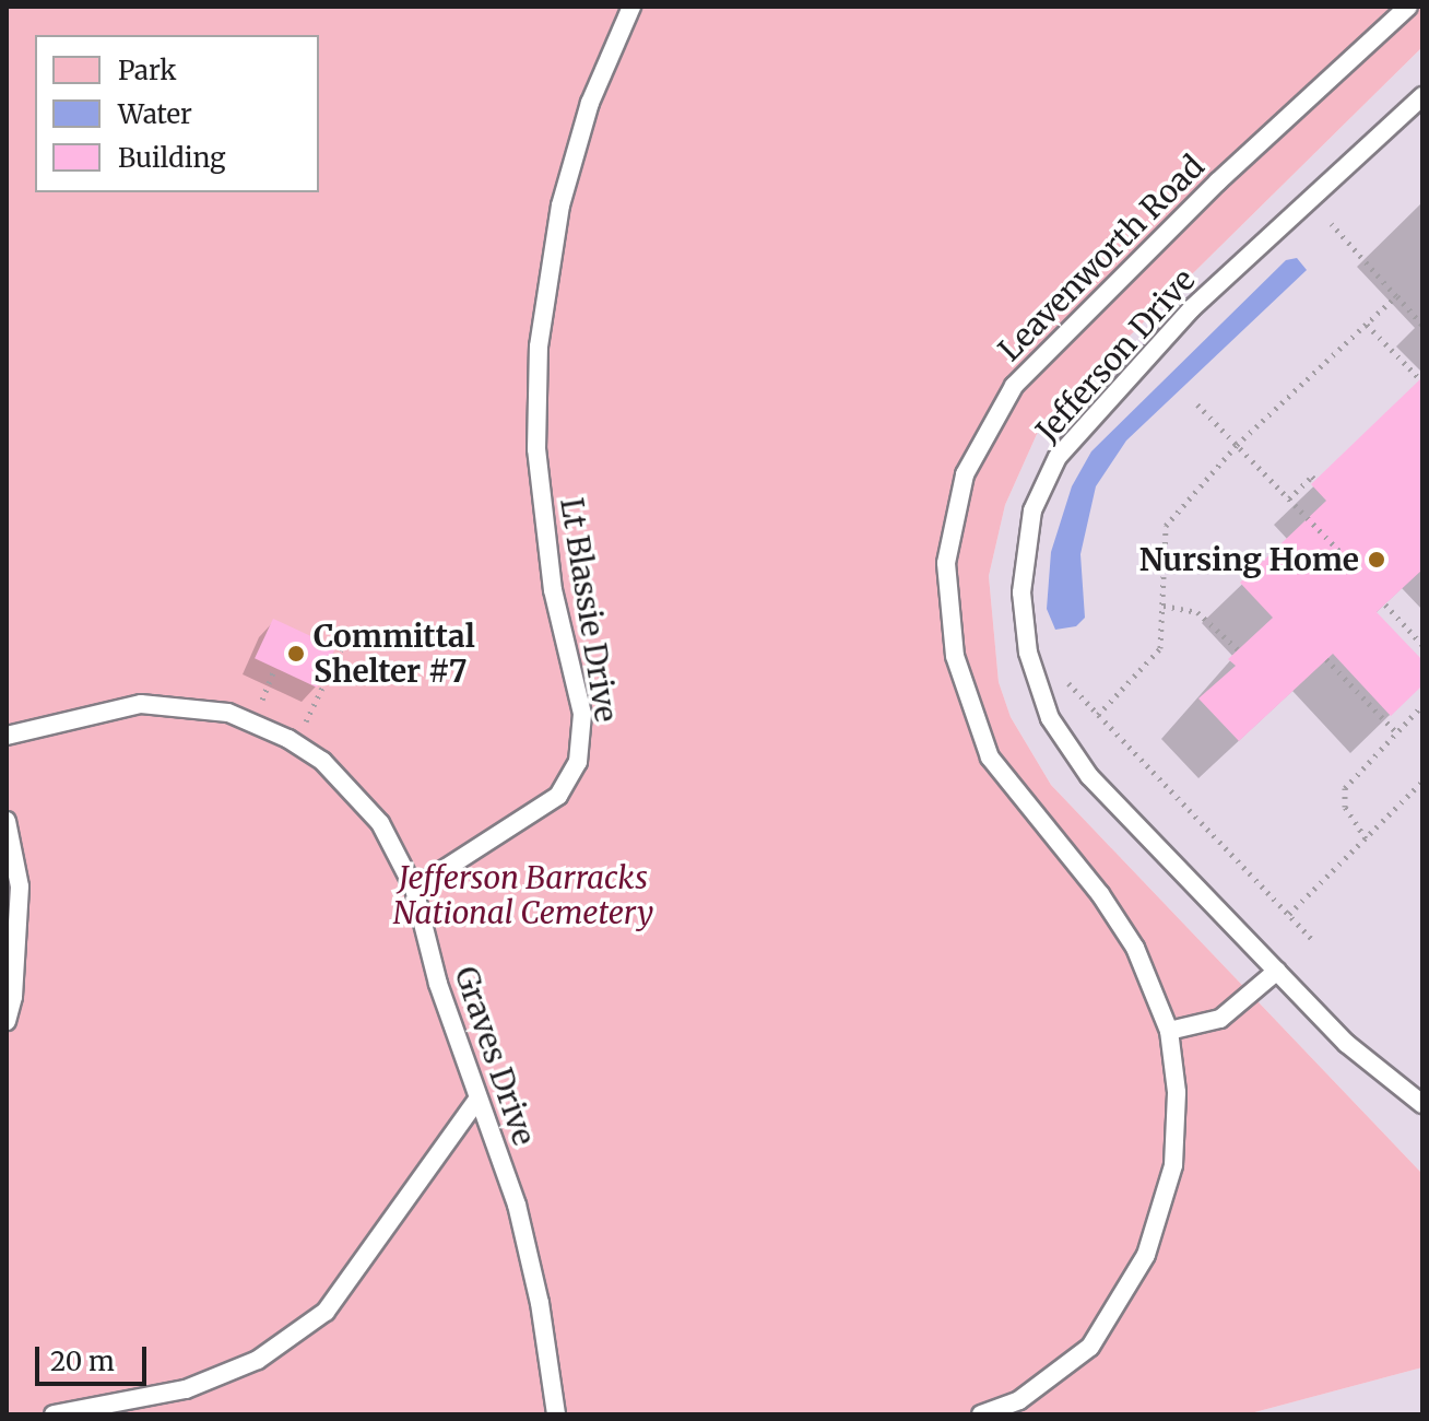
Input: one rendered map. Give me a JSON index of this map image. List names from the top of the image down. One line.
{"streets":{"lane":["Leavenworth Road","Jefferson Drive","Lt Blassie Drive","Graves Drive"]},"crossings":[["Lt Blassie Drive","Graves Drive"]],"parks":["Jefferson Barracks National Cemetery"],"places":["Nursing Home","Committal Shelter #7"],"legend":["Park","Water","Building"],"scale_bar":"20 m"}
